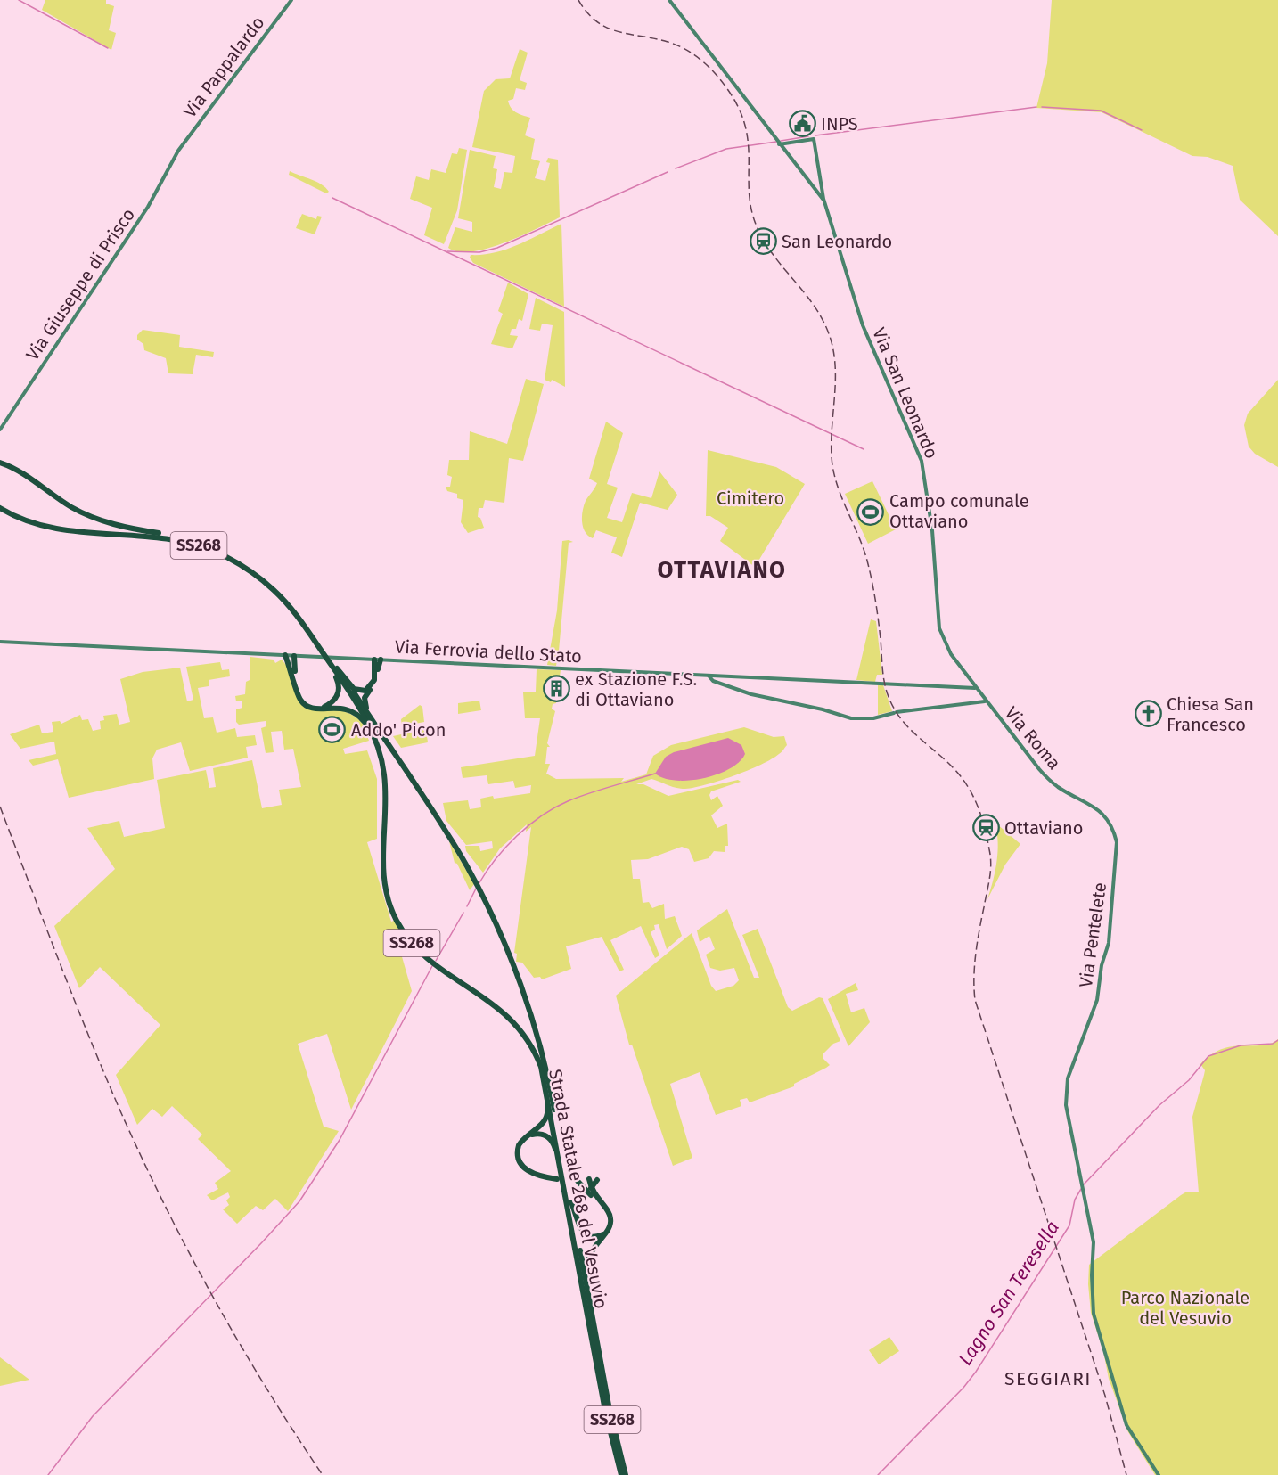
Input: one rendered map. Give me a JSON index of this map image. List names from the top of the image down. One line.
{"streets":{"highway":["SS268","Strada Statale 268 del Vesuvio"],"main road":["Via Pappalardo","Via Giuseppe di Prisco","Via San Leonardo","Via Ferrovia dello Stato","Via Roma","Via Pentelete"]},"crossings":[["Via Pappalardo","Via Giuseppe di Prisco"],["Via San Leonardo","Via Ferrovia dello Stato"],["Via San Leonardo","Via Roma"],["Via Ferrovia dello Stato","Via Roma"],["Via Roma","Via Pentelete"]],"districts":["OTTAVIANO","SEGGIARI"],"water":["Lagno San Teresella"],"parks":["Cimitero","Parco Nazionale del Vesuvio"],"places":{"public building":["INPS"],"station":["San Leonardo","Ottaviano"],"sports":["Campo comunale Ottaviano","Addo' Picon"],"building":["ex Stazione F.S. di Ottaviano"],"church":["Chiesa San Francesco"]}}
